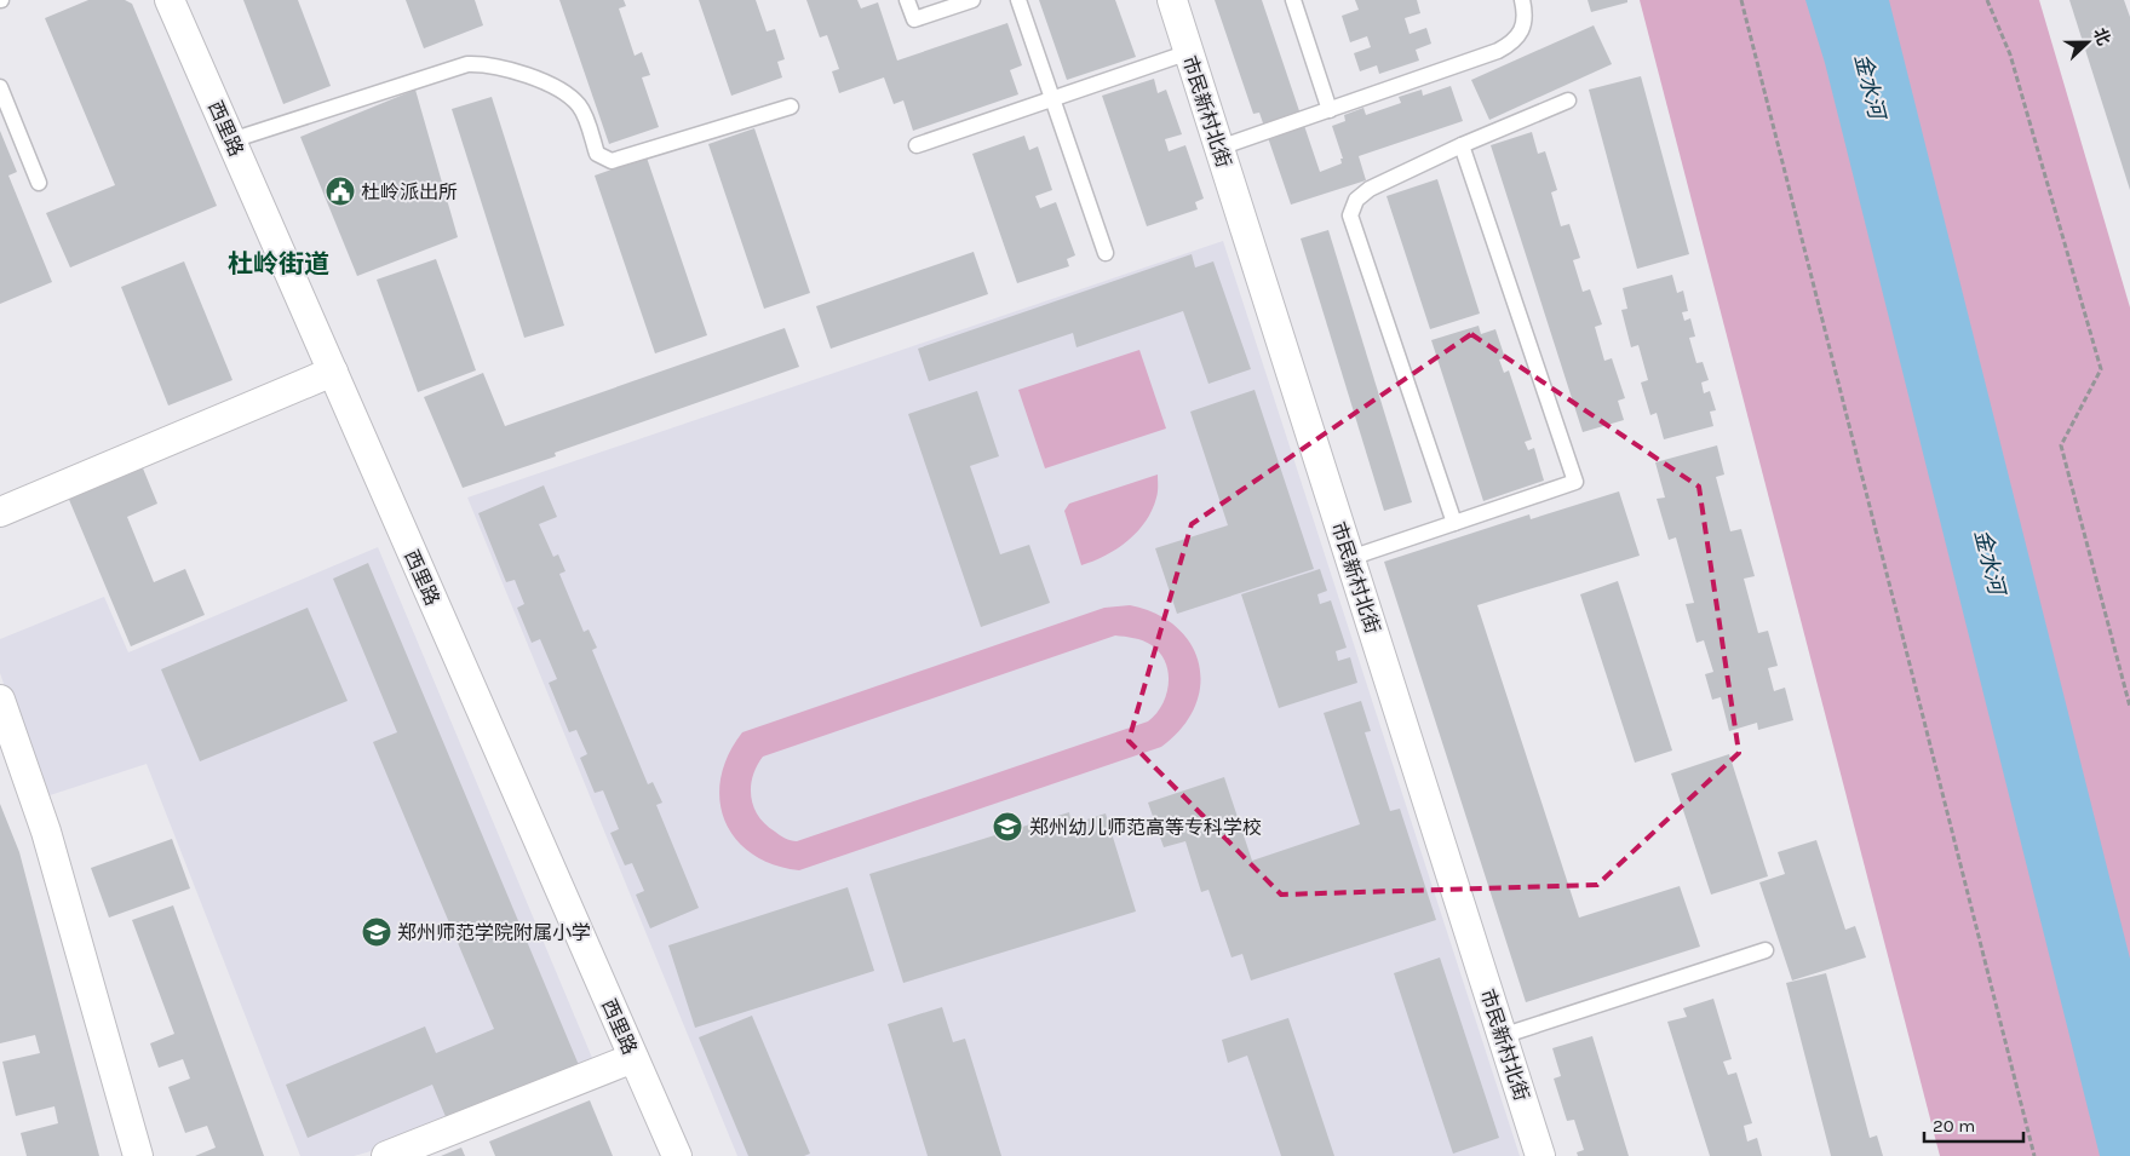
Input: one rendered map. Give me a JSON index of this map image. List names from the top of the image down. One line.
{"streets":{"street":["市民新村北街","西里路"]},"districts":["杜岭街道"],"water":["金水河"],"places":{"public building":["杜岭派出所"],"school or university":["郑州幼儿师范高等专科学校","郑州师范学院附属小学"]},"scale_bar":"20 m","north":"right"}
